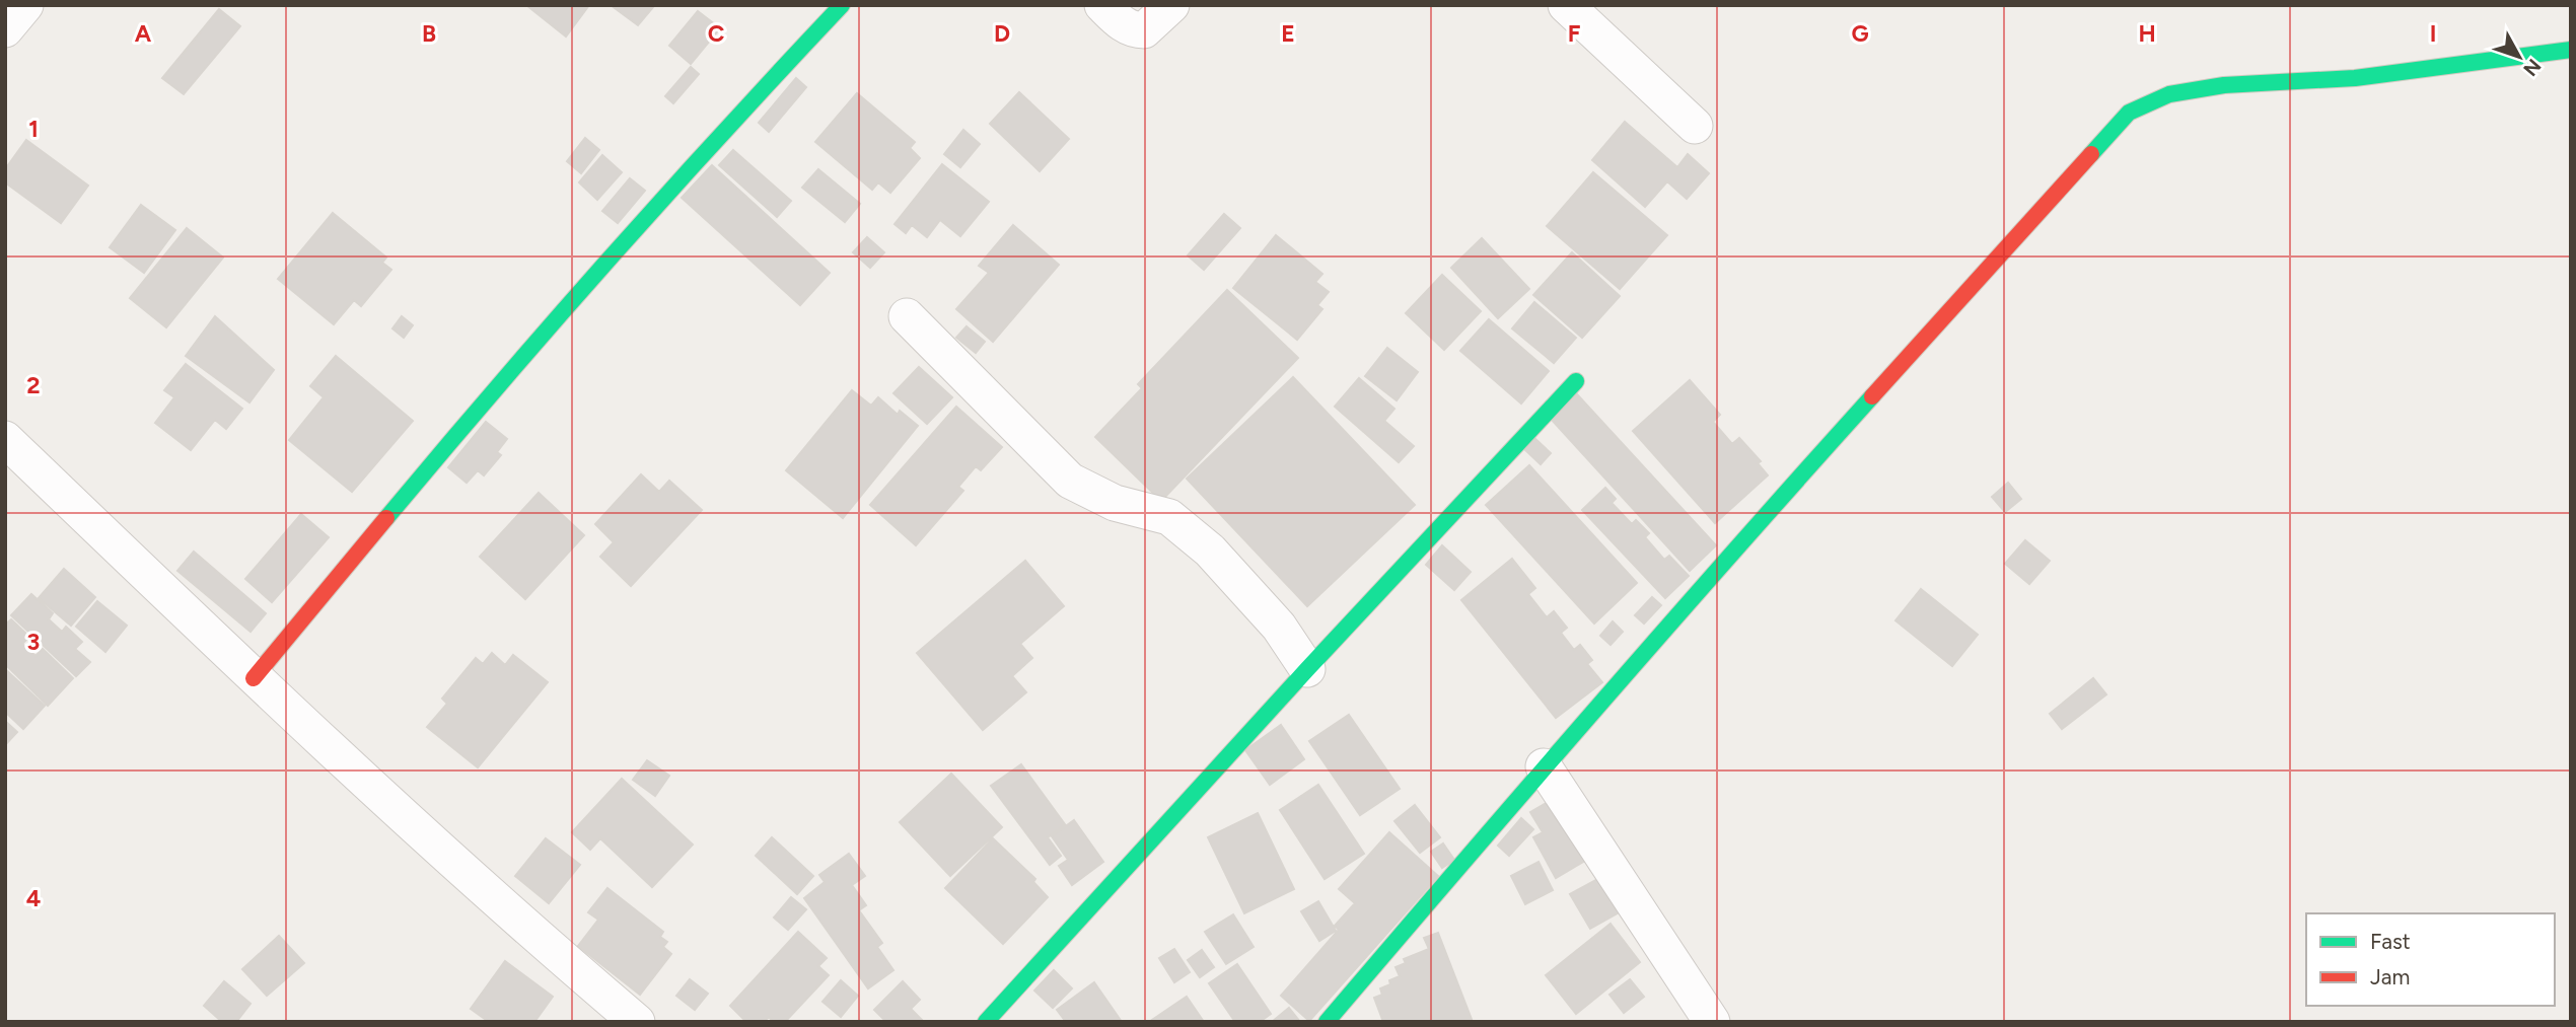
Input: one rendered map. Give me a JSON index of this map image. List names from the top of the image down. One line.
{"legend":["Fast","Jam"],"north":"bottom right","grid":{"columns":["A","B","C","D","E","F","G","H","I"],"rows":["1","2","3","4"]}}
